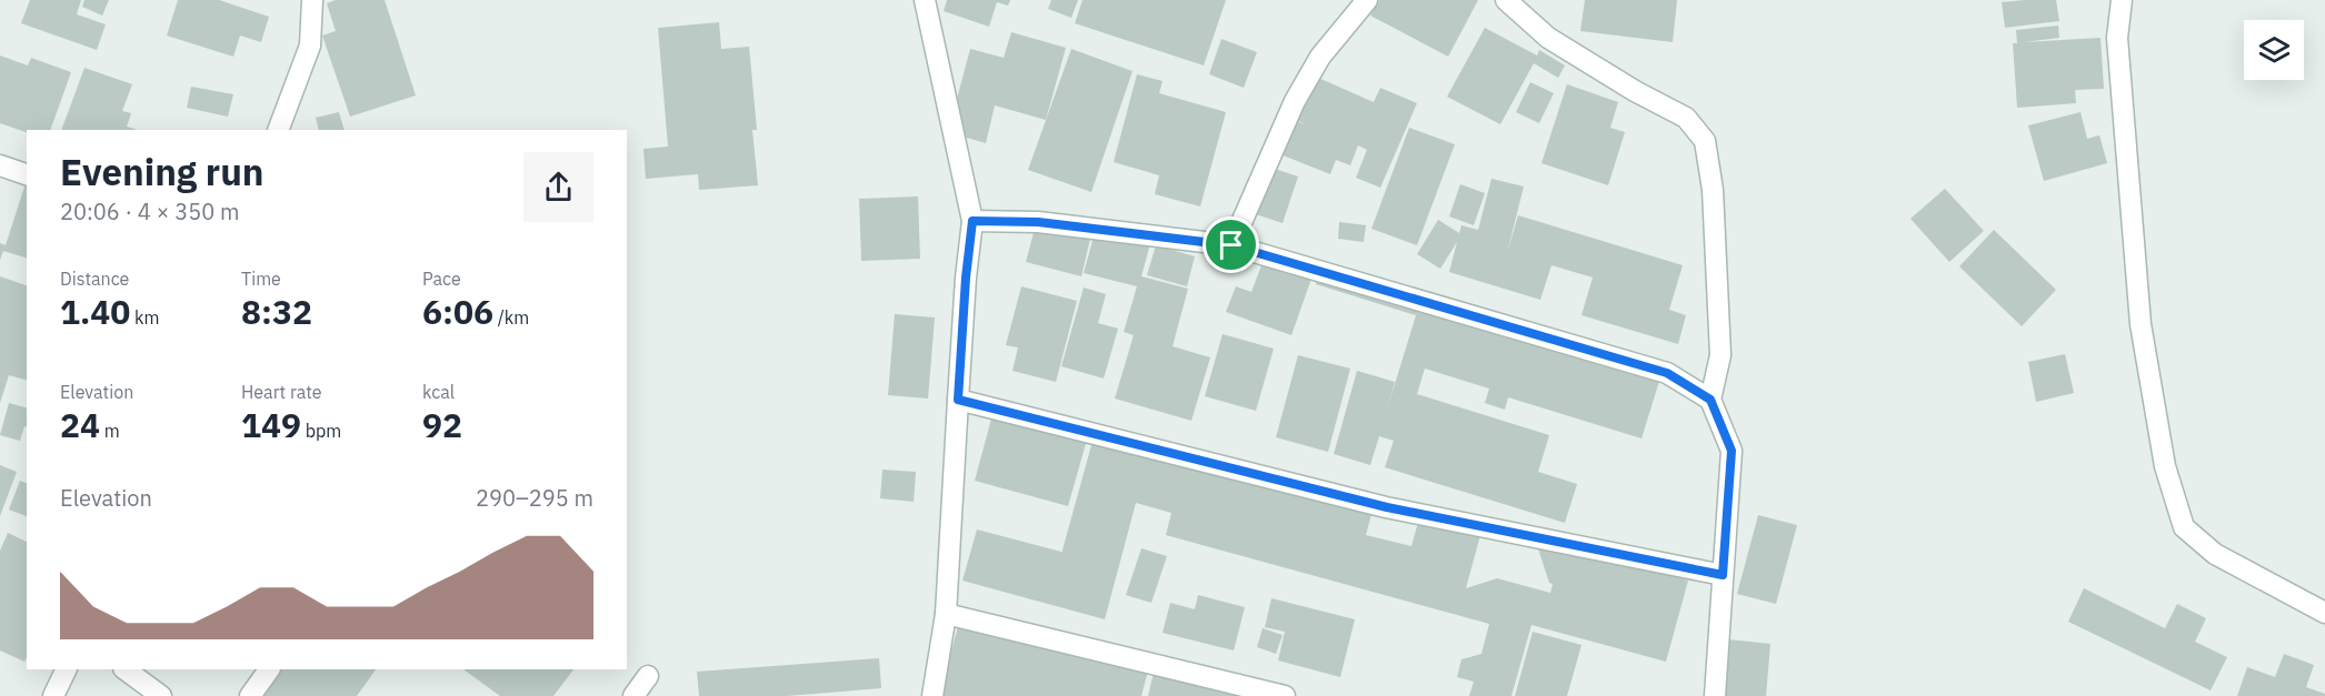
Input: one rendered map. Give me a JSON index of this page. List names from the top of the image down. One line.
{"page":{"heading":["Evening run","20:06 · 4 × 350 m"],"stats":[["Distance","1.40 km"],["Time","8:32"],["Pace","6:06 /km"],["Elevation","24 m"],["Heart rate","149 bpm"],["kcal","92"]],"chart":["Elevation","290–295 m"]}}
